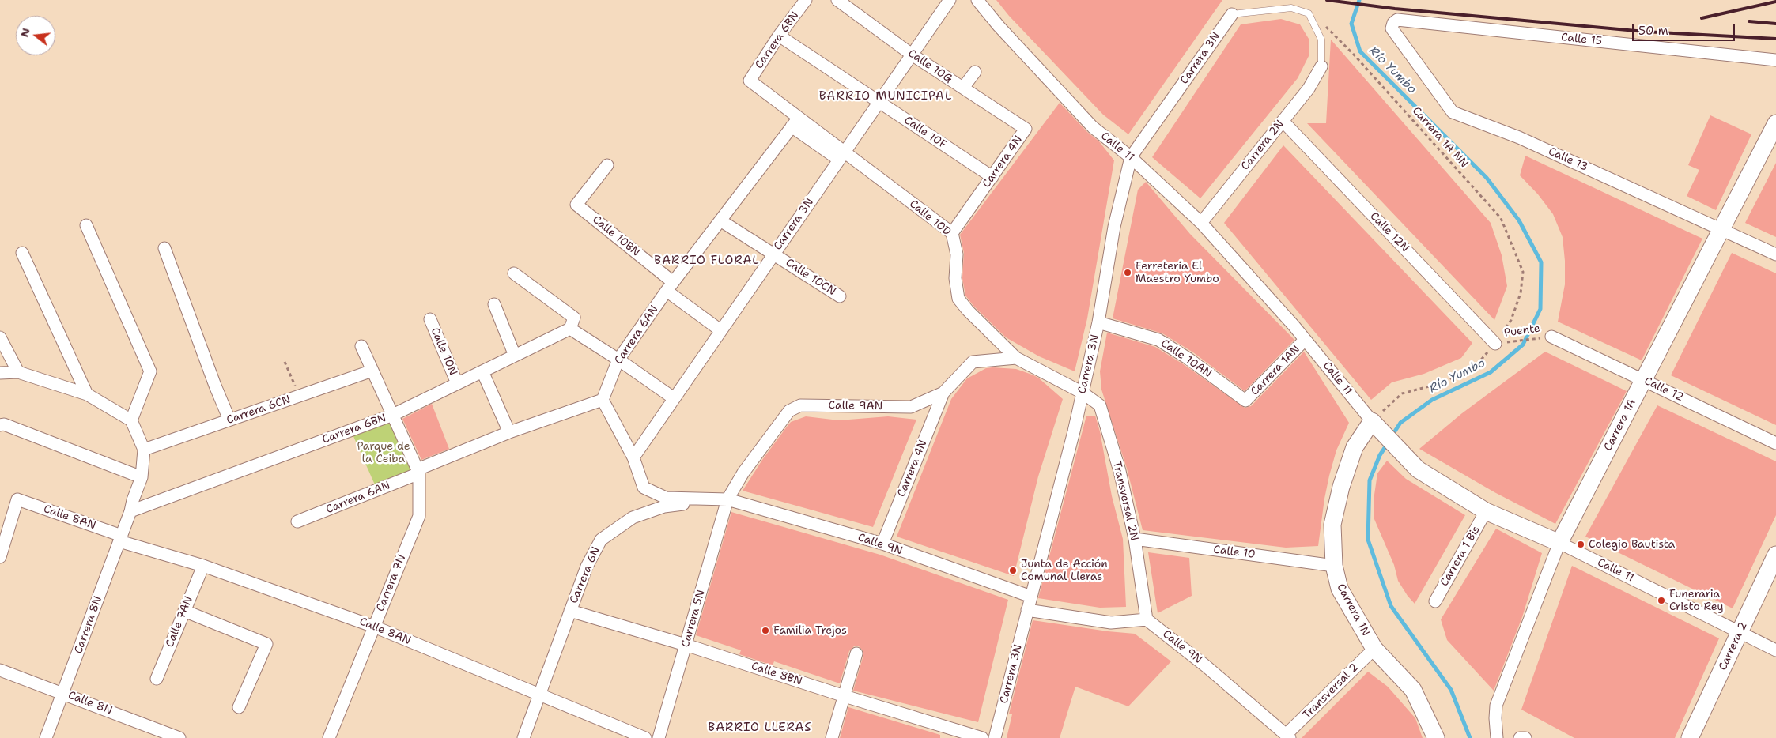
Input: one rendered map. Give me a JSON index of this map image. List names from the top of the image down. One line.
{"streets":{"street":["Calle 15","Carrera 6BN","Carrera 3N","Calle 10G","Calle 10F","Carrera 2N","Calle 11","Calle 13","Carrera 4N","Calle 10D","Calle 12N","Calle 10BN","Calle 10CN","Carrera 6AN","Calle 10N","Calle 10AN","Carrera 1AN","Calle 12","Calle 9AN","Carrera 6CN","Carrera 1A","Transversal 2N","Calle 8AN","Calle 9N","Calle 10","Carrera 1 Bis","Carrera 6N","Carrera 7N","Carrera 1N","Carrera 5N","Calle 7AN","Carrera 8N","Carrera 2","Calle 8BN","Transversal 2","Calle 8N"],"path":["Carrera 1A NN","Puente"]},"crossings":[["Calle 15","Calle 13"],["Carrera 6BN","Calle 10F"],["Carrera 6BN","Calle 10D"],["Carrera 6BN","Calle 10N"],["Carrera 6BN","Carrera 8N"],["Carrera 3N","Calle 10G"],["Carrera 3N","Calle 10F"],["Carrera 3N","Calle 11"],["Carrera 3N","Calle 10D"],["Carrera 3N","Calle 10BN"],["Carrera 3N","Calle 10CN"],["Carrera 3N","Calle 10AN"],["Carrera 3N","Transversal 2N"],["Carrera 3N","Calle 9N"],["Calle 10G","Carrera 4N"],["Calle 10F","Carrera 4N"],["Carrera 1A NN","Calle 12N"],["Carrera 1A NN","Puente"],["Carrera 2N","Calle 11"],["Carrera 2N","Calle 12N"],["Calle 11","Carrera 1AN"],["Calle 11","Carrera 1A"],["Calle 11","Carrera 1 Bis"],["Calle 11","Carrera 1N"],["Calle 11","Carrera 2"],["Calle 13","Carrera 1A"],["Carrera 4N","Calle 10D"],["Carrera 4N","Calle 9AN"],["Carrera 4N","Calle 9N"],["Calle 10D","Carrera 6AN"],["Calle 10D","Calle 9AN"],["Calle 10D","Transversal 2N"],["Calle 12N","Puente"],["Calle 10BN","Carrera 6AN"],["Calle 10CN","Carrera 6AN"],["Puente","Calle 12"],["Carrera 6AN","Carrera 7N"],["Calle 10AN","Carrera 1AN"],["Calle 12","Carrera 1A"],["Calle 9AN","Calle 9N"],["Calle 9AN","Carrera 6N"],["Calle 9AN","Carrera 5N"],["Carrera 6CN","Carrera 8N"],["Transversal 2N","Calle 9N"],["Transversal 2N","Calle 10"],["Calle 8AN","Carrera 6N"],["Calle 8AN","Carrera 7N"],["Calle 8AN","Calle 7AN"],["Calle 8AN","Carrera 8N"],["Calle 9N","Carrera 6N"],["Calle 9N","Carrera 5N"],["Calle 9N","Transversal 2"],["Calle 10","Carrera 1N"],["Carrera 6N","Carrera 5N"],["Carrera 6N","Calle 8BN"],["Carrera 1N","Transversal 2"],["Carrera 5N","Calle 8BN"],["Carrera 8N","Calle 8N"]],"districts":["BARRIO MUNICIPAL","BARRIO FLORAL","BARRIO LLERAS"],"water":["Río Yumbo"],"parks":["Parque de la Ceiba"],"places":["Ferretería El Maestro Yumbo","Colegio Bautista","Junta de Acción Comunal Lleras","Funeraria Cristo Rey","Familia Trejos"],"scale_bar":"50 m","north":"left"}
